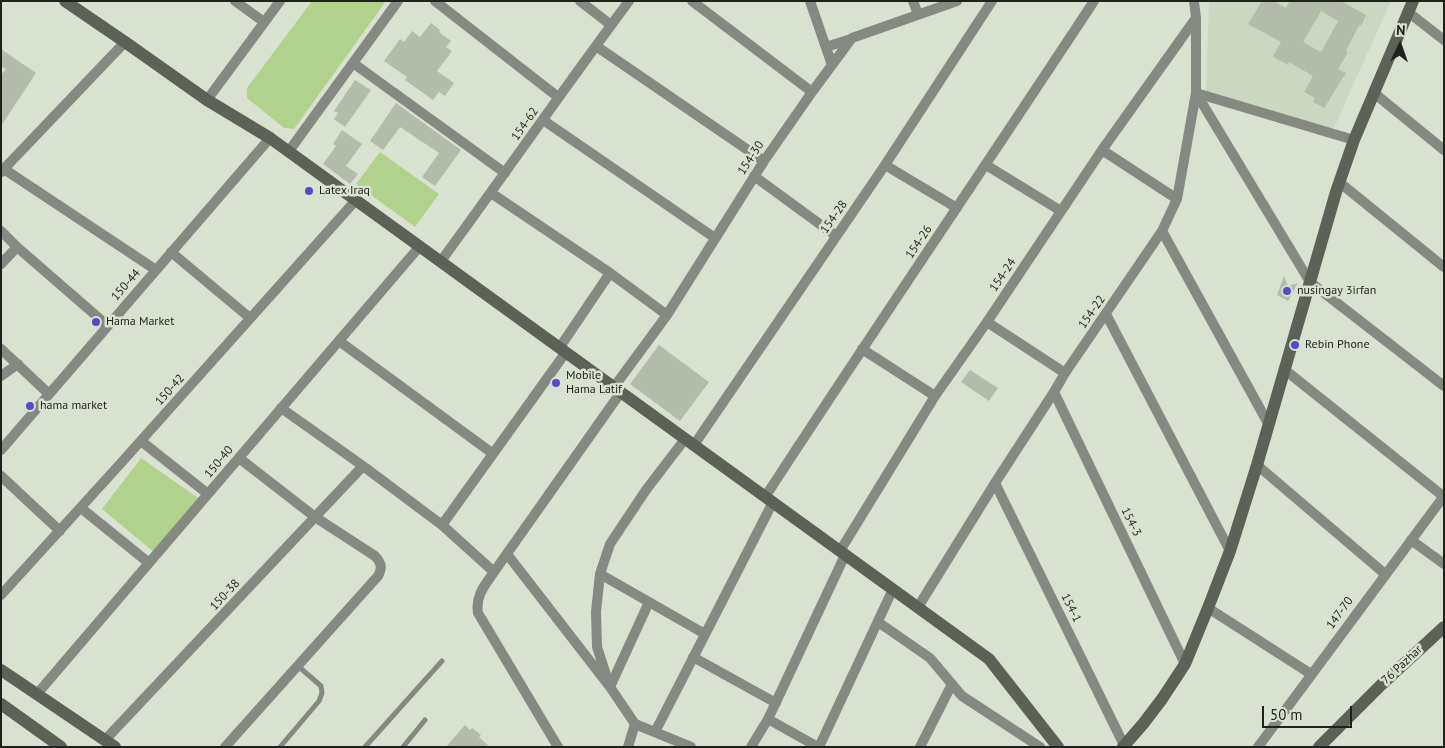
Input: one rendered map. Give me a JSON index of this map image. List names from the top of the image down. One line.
{"streets":{"street":["154-62","154-30","154-28","154-26","154-24","150-44","154-22","150-42","150-40","154-3","150-38","154-1","147-70","76 Pazhar"]},"crossings":[["154-24","154-22"],["154-22","154-3"],["154-22","154-1"]],"places":["Latex Iraq","nusingay 3irfan","Hama Market","Rebin Phone","Mobile Hama Latif","hama market"],"scale_bar":"50 m","north":"top"}
